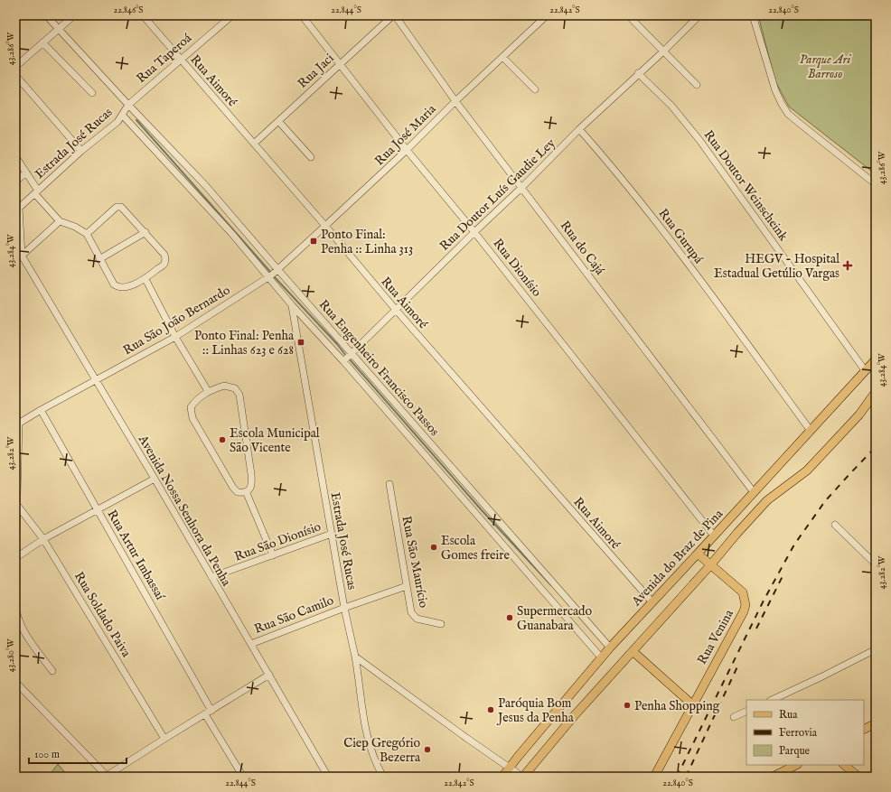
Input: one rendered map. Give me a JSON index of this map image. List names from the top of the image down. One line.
{"streets":{"main road":["Avenida do Braz de Pina","Rua Venina"],"street":["Rua Taperoá","Rua Jaci","Rua Aimoré","Rua José Maria","Estrada José Rucas","Rua Doutor Weinscheink","Rua Doutor Luís Gaudie Ley","Rua Gurupá","Rua do Cajá","Rua Dionísio","Rua São João Bernardo","Rua Engenheiro Francisco Passos","Avenida Nossa Senhora da Penha","Rua São Dionísio","Rua Artur Imbassaí","Rua São Maurício","Rua Soldado Paiva","Rua São Camilo"]},"crossings":[["Rua Taperoá","Rua Aimoré"],["Rua Taperoá","Estrada José Rucas"],["Rua Taperoá","Rua Engenheiro Francisco Passos"],["Rua Jaci","Rua Aimoré"],["Rua Jaci","Rua do Cajá"],["Rua Jaci","Rua Dionísio"],["Rua Aimoré","Rua José Maria"],["Rua Aimoré","Rua Doutor Luís Gaudie Ley"],["Rua Aimoré","Avenida do Braz de Pina"],["Rua José Maria","Rua do Cajá"],["Rua José Maria","Rua Dionísio"],["Rua José Maria","Rua São João Bernardo"],["Rua José Maria","Rua Engenheiro Francisco Passos"],["Estrada José Rucas","Rua Engenheiro Francisco Passos"],["Estrada José Rucas","Rua São Dionísio"],["Estrada José Rucas","Rua São Camilo"],["Rua Doutor Weinscheink","Rua Doutor Luís Gaudie Ley"],["Rua Doutor Weinscheink","Avenida do Braz de Pina"],["Rua Doutor Luís Gaudie Ley","Rua Gurupá"],["Rua Doutor Luís Gaudie Ley","Rua do Cajá"],["Rua Doutor Luís Gaudie Ley","Rua Dionísio"],["Rua Doutor Luís Gaudie Ley","Rua Engenheiro Francisco Passos"],["Rua Gurupá","Avenida do Braz de Pina"],["Rua do Cajá","Avenida do Braz de Pina"],["Rua Dionísio","Avenida do Braz de Pina"],["Rua São João Bernardo","Rua Engenheiro Francisco Passos"],["Rua São João Bernardo","Avenida Nossa Senhora da Penha"],["Rua São João Bernardo","Rua Artur Imbassaí"],["Rua Engenheiro Francisco Passos","Avenida do Braz de Pina"],["Avenida Nossa Senhora da Penha","Rua São Dionísio"],["Avenida Nossa Senhora da Penha","Rua São Camilo"],["Avenida do Braz de Pina","Rua Venina"],["Rua São Maurício","Rua São Camilo"]],"parks":["Parque Ari Barroso"],"places":{"transit":["Ponto Final: Penha :: Linha 313","Ponto Final: Penha :: Linhas 623 e 628"],"health":["HEGV - Hospital Estadual Getúlio Vargas"],"other":["Escola Municipal São Vicente","Escola Gomes freire","Supermercado Guanabara","Penha Shopping","Paróquia Bom Jesus da Penha","Ciep Gregório Bezerra"]},"legend":["Rua","Ferrovia","Parque"],"scale_bar":"100 m","coordinates":["22.846°S","22.844°S","22.842°S","22.840°S","43.286°W","43.284°W","43.282°W","43.280°W"]}
